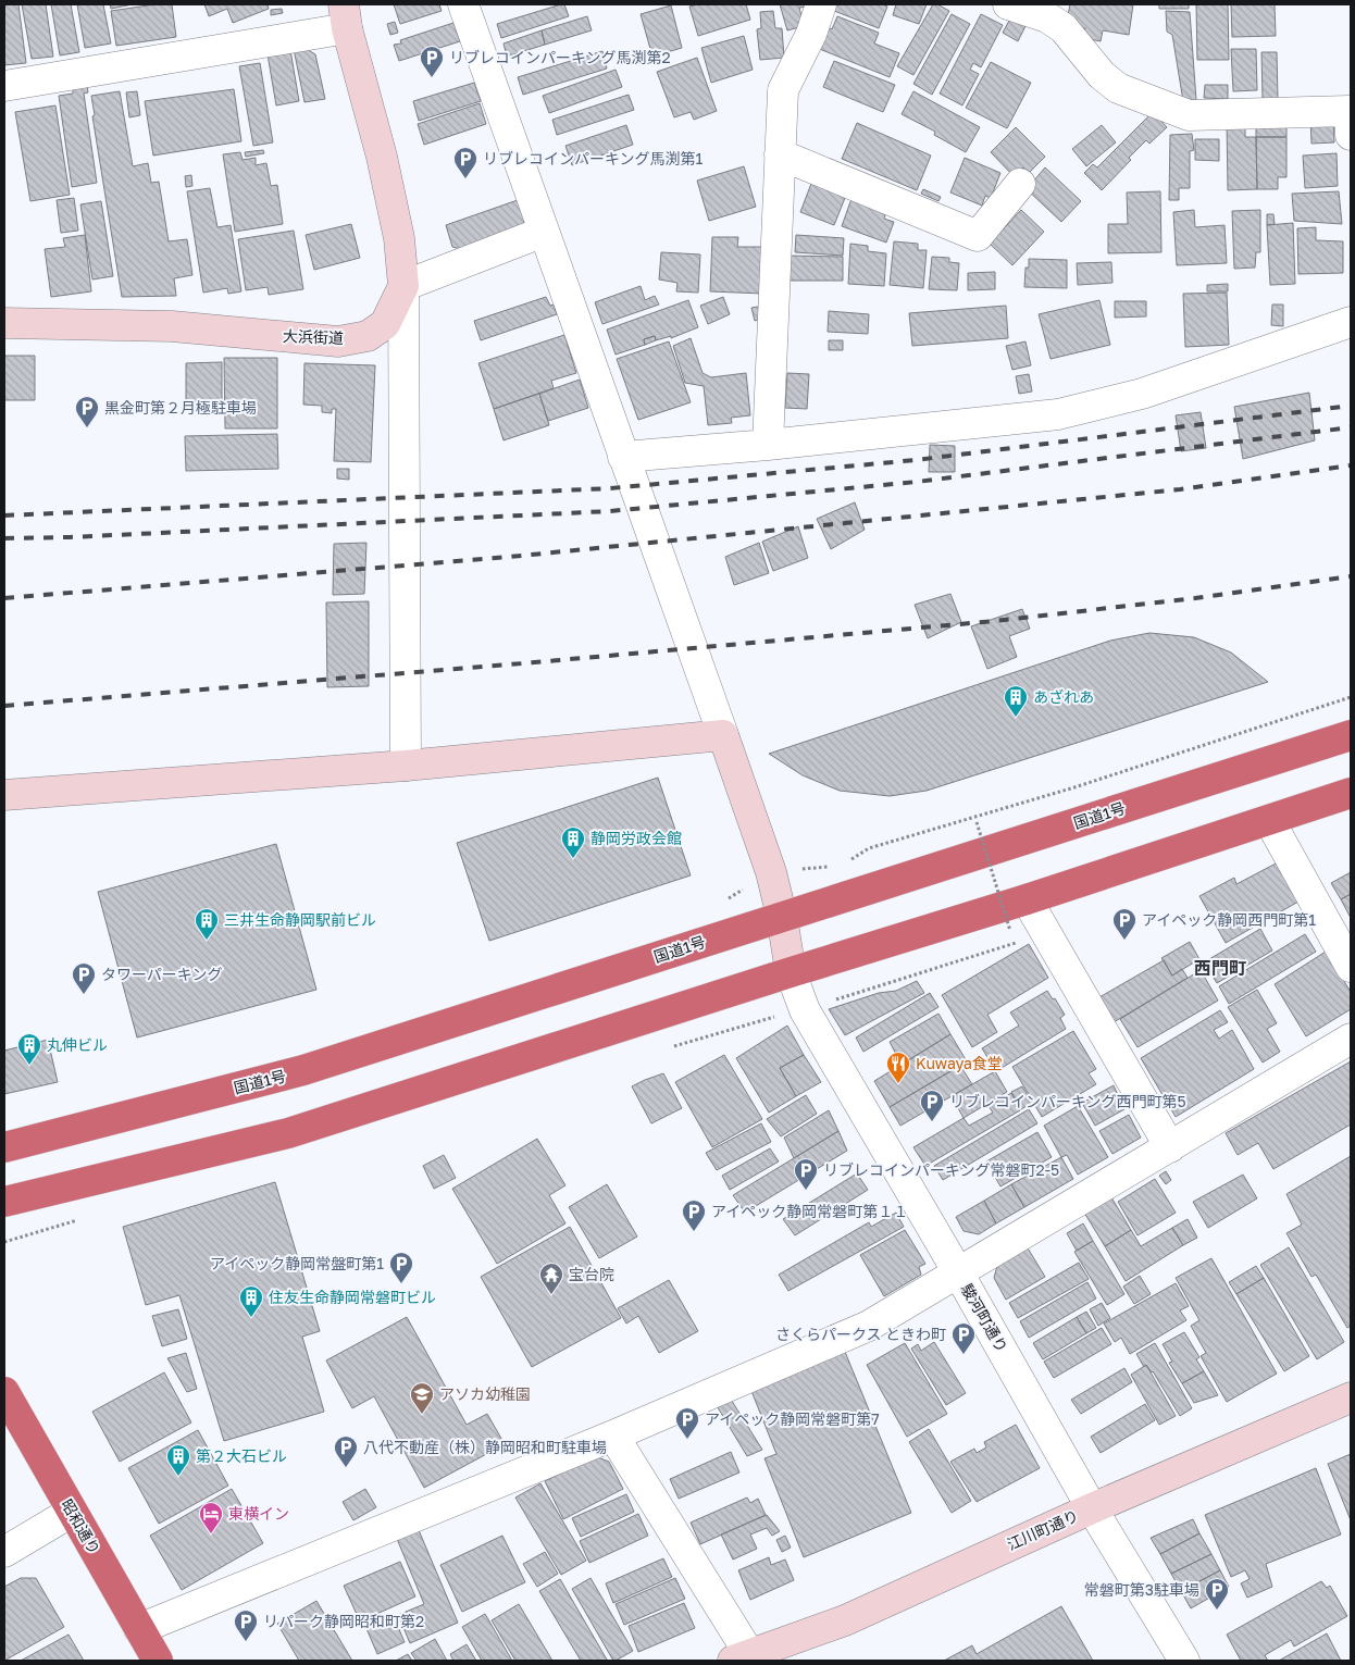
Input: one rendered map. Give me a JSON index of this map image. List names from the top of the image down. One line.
{"streets":{"highway":["国道1号","昭和通り"],"street":["大浜街道","駿河町通り","江川町通り"]},"crossings":[["駿河町通り","江川町通り"]],"districts":["西門町"],"places":{"parking":["リブレコインパーキング馬渕第2","リブレコインパーキング馬渕第1","黒金町第２月極駐車場","アイペック静岡西門町第1","タワーパーキング","リブレコインパーキング西門町第5","リブレコインパーキング常磐町2-5","アイペック静岡常磐町第１１","アイペック静岡常盤町第1","さくらパークス ときわ町","アイペック静岡常磐町第7","八代不動産（株）静岡昭和町駐車場","常磐町第3駐車場","リパーク静岡昭和町第2"],"building":["あざれあ","静岡労政会館","三井生命静岡駅前ビル","丸伸ビル","住友生命静岡常磐町ビル","第２大石ビル"],"restaurant":["Kuwaya食堂"],"temple":["宝台院"],"school or university":["アソカ幼稚園"],"hotel":["東横イン"]}}
